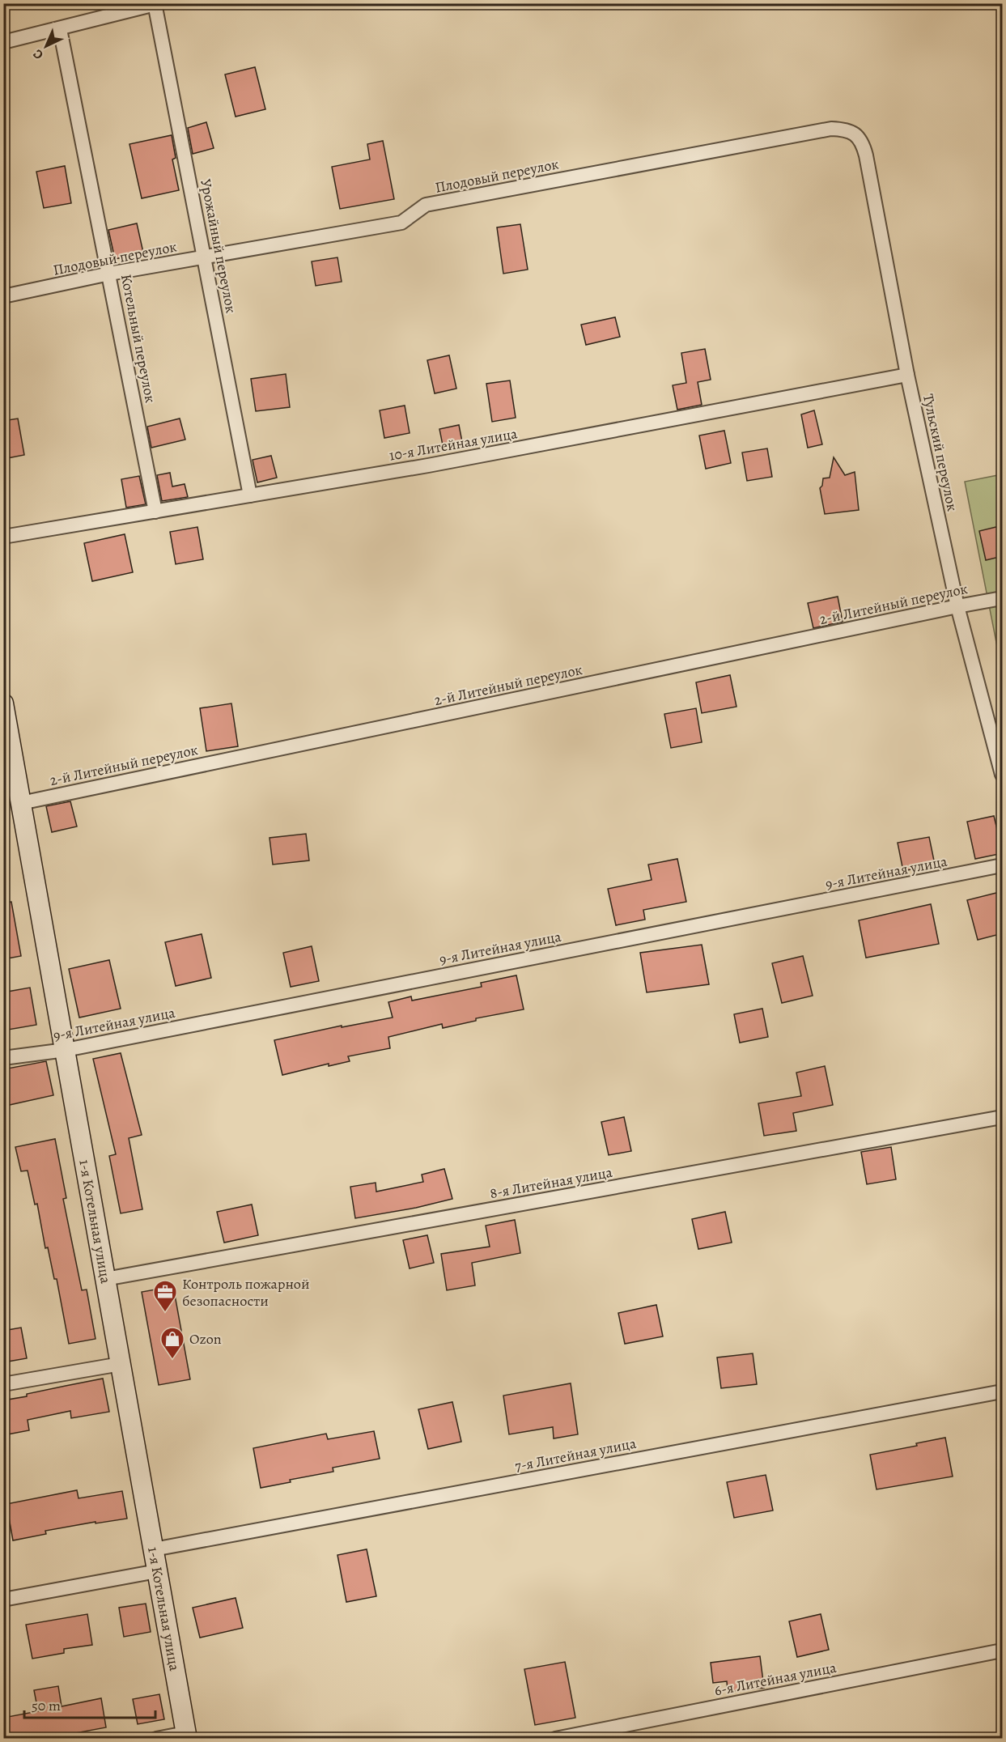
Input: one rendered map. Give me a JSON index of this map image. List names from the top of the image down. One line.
{"streets":{"street":["Плодовый переулок","Урожайный переулок","Котельный переулок","10-я Литейная улица","Тульский переулок","2-й Литейный переулок","9-я Литейная улица","8-я Литейная улица","1-я Котельная улица","7-я Литейная улица","6-я Литейная улица"]},"crossings":[["Плодовый переулок","Урожайный переулок"],["Плодовый переулок","Котельный переулок"],["Плодовый переулок","Тульский переулок"],["Урожайный переулок","10-я Литейная улица"],["Котельный переулок","10-я Литейная улица"],["10-я Литейная улица","Тульский переулок"],["Тульский переулок","2-й Литейный переулок"],["2-й Литейный переулок","1-я Котельная улица"],["9-я Литейная улица","1-я Котельная улица"],["8-я Литейная улица","1-я Котельная улица"],["1-я Котельная улица","7-я Литейная улица"]],"places":{"office":["Контроль пожарной безопасности"],"shop":["Ozon"]},"scale_bar":"50 m","north":"bottom left"}
